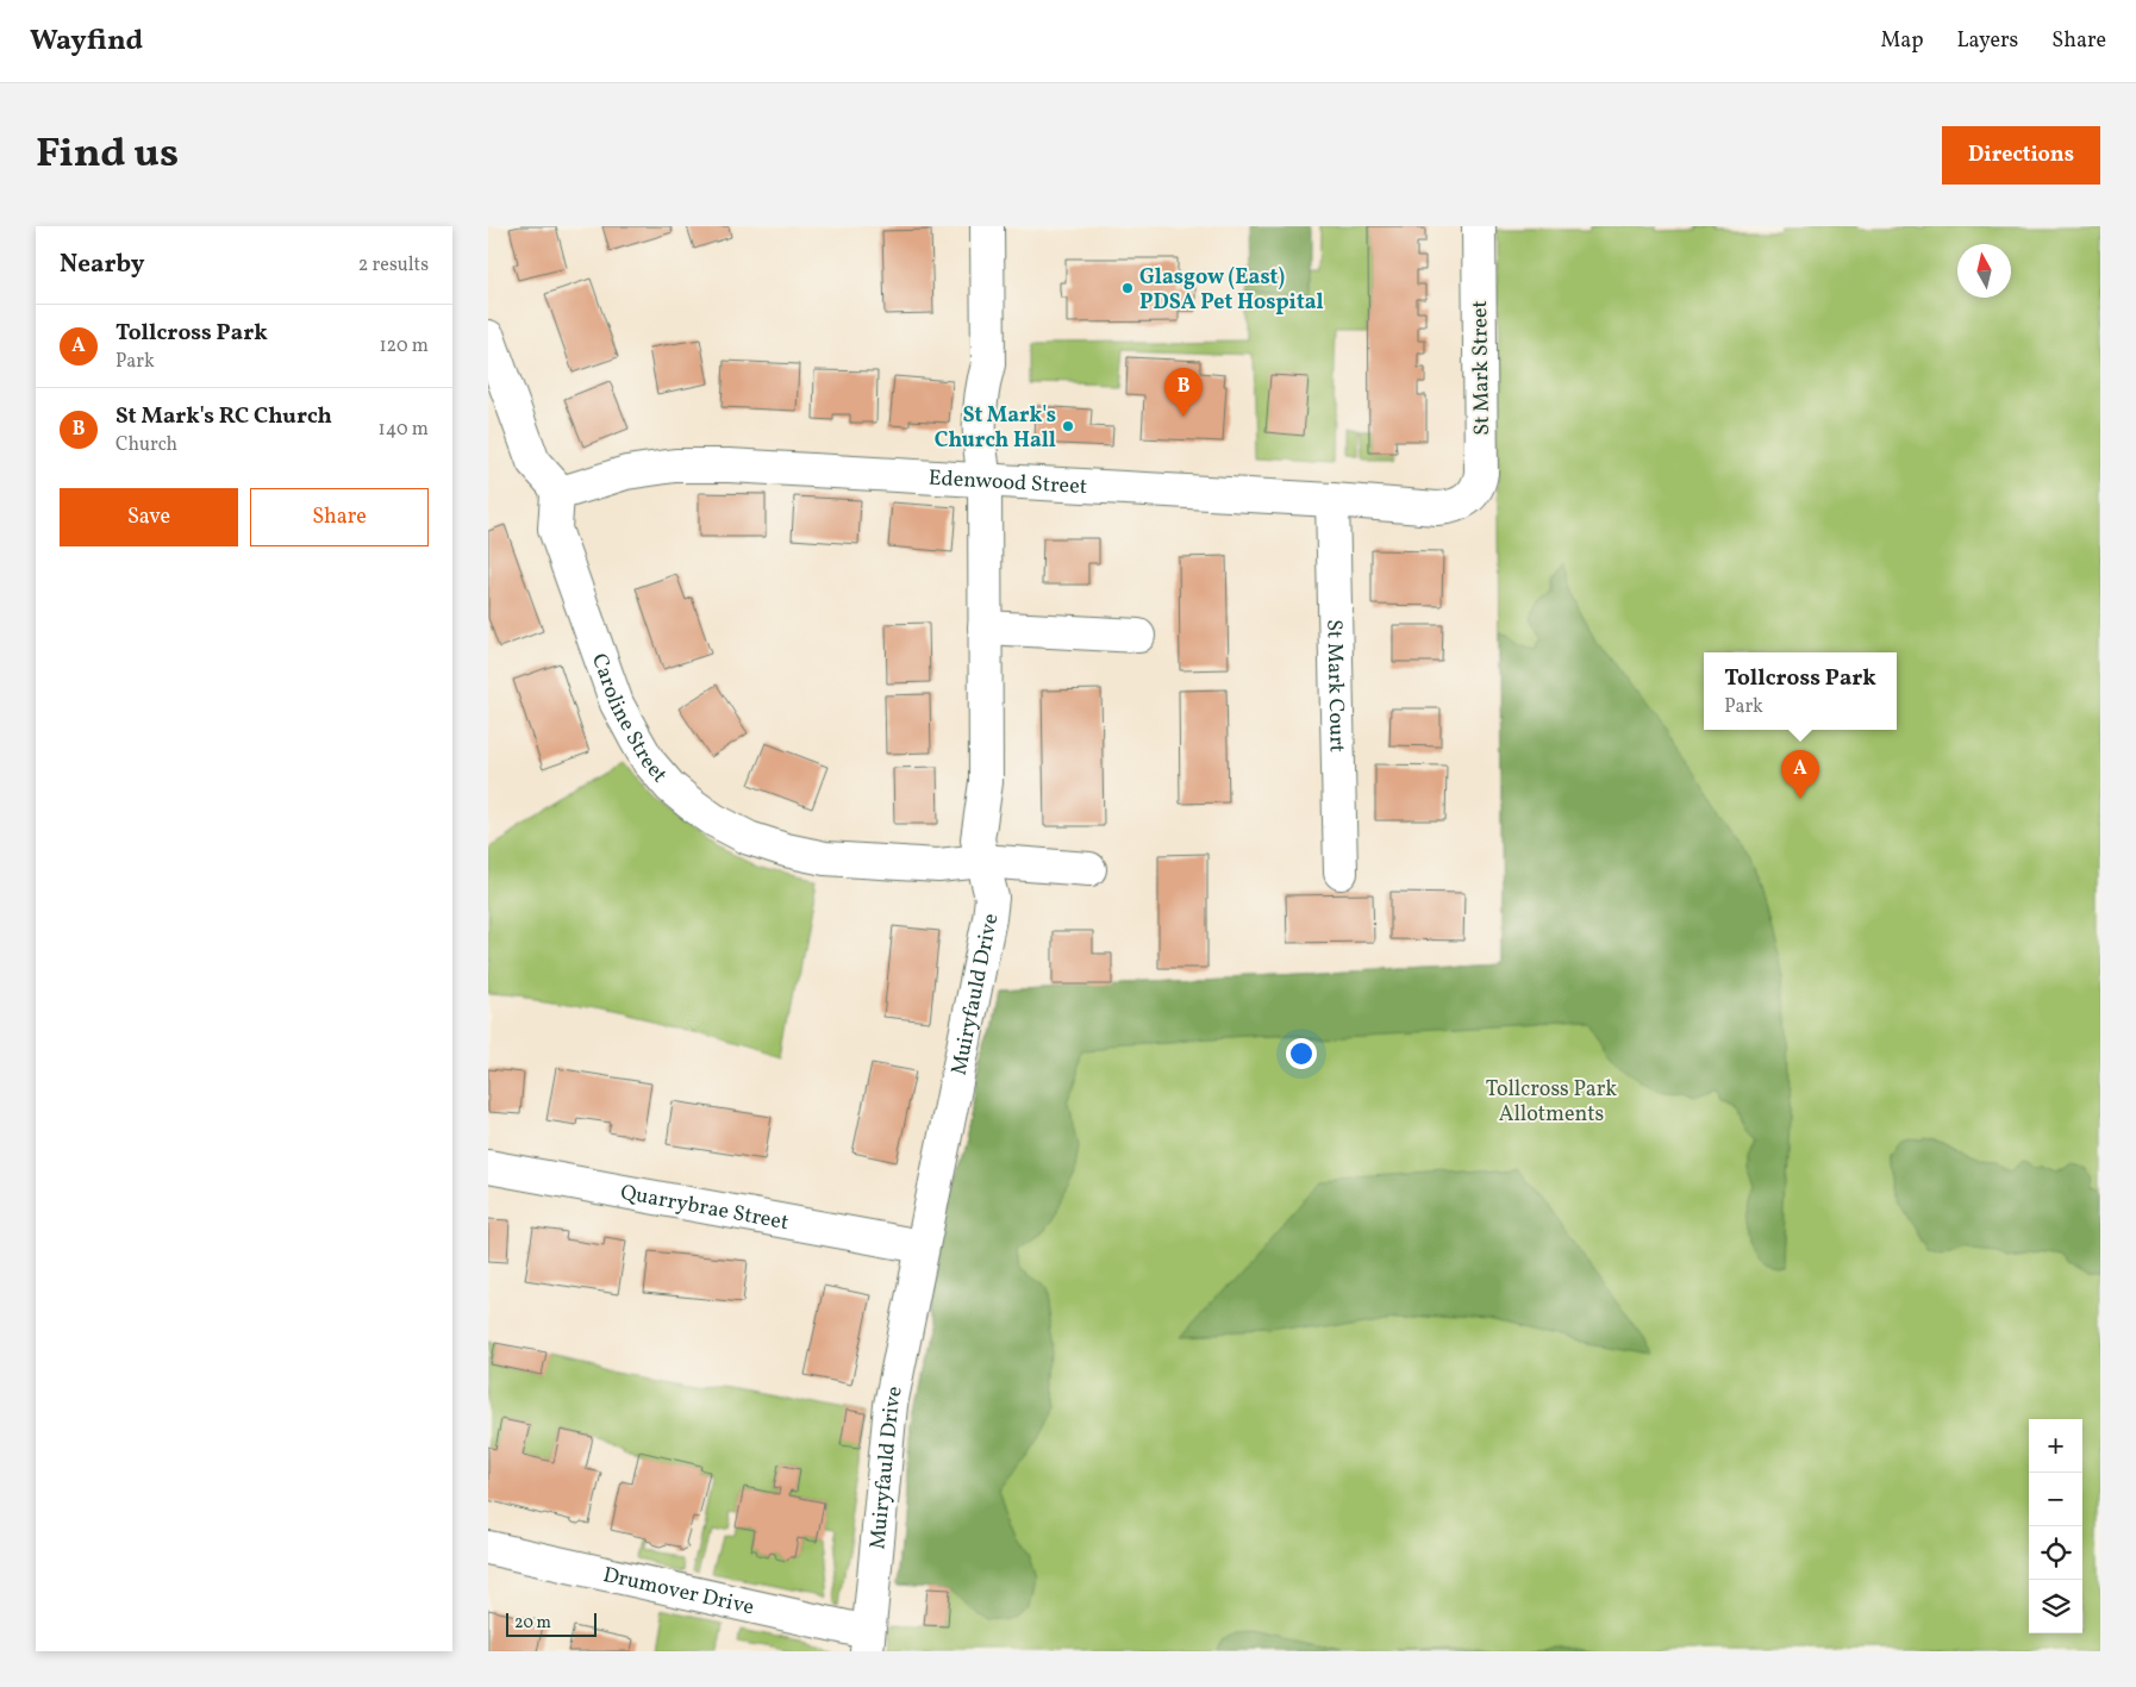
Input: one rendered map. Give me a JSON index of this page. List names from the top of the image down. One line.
{"streets":{"street":["St Mark Street","Edenwood Street","St Mark Court","Caroline Street","Muiryfauld Drive","Quarrybrae Street","Drumover Drive"]},"crossings":[["St Mark Street","Edenwood Street"],["Edenwood Street","St Mark Court"],["Edenwood Street","Caroline Street"],["Edenwood Street","Muiryfauld Drive"],["Caroline Street","Muiryfauld Drive"],["Muiryfauld Drive","Quarrybrae Street"],["Muiryfauld Drive","Drumover Drive"]],"parks":["Tollcross Park Allotments"],"places":["Glasgow (East) PDSA Pet Hospital","St Mark's Church Hall"],"scale_bar":"20 m","north":"top","page":{"header":"Wayfind","nav":["Map","Layers","Share"],"title":"Find us","buttons":["Directions",["Save","Share"]],"heading":["Nearby","2 results"],"list":[{"mark":"A","name":"Tollcross Park","note":"Park","value":"120 m"},{"mark":"B","name":"St Mark's RC Church","note":"Church","value":"140 m"}],"pins":["B","A"],"popup":["Tollcross Park","Park"],"map_buttons":["+","−"],"scale":"20 m"}}
